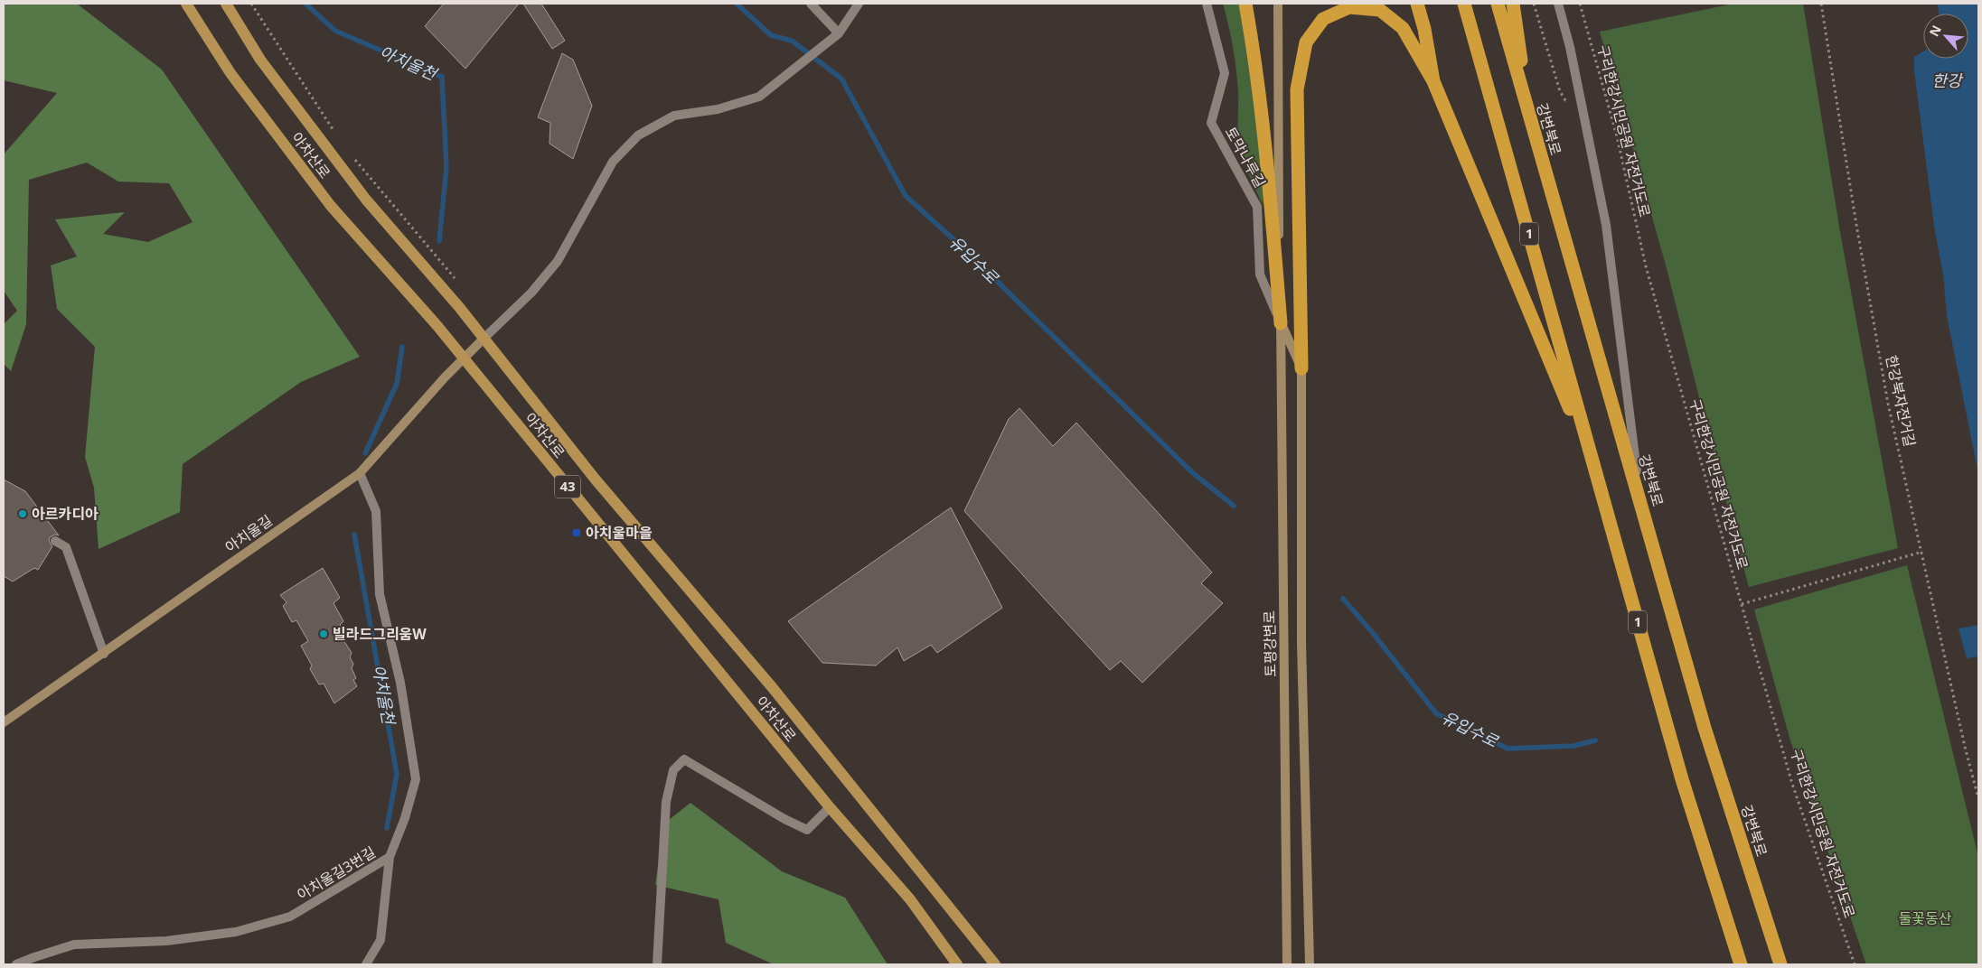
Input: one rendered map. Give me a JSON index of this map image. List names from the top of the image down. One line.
{"streets":{"highway":["강변북로","1"],"main road":["아차산로","43"],"street":["토막나루길","아치울길","토평강변로","아치울길3번길"],"path":["구리한강시민공원 자전거도로","한강북자전거길"]},"crossings":[["아차산로","아치울길"],["토막나루길","토평강변로"],["아치울길","아치울길3번길"]],"water":["아치울천","한강","유입수로"],"parks":["둘꽃동산"],"places":{"other":["아르카디아","빌라드그리움W"],"transit":["아치울마을"]},"north":"top left"}
